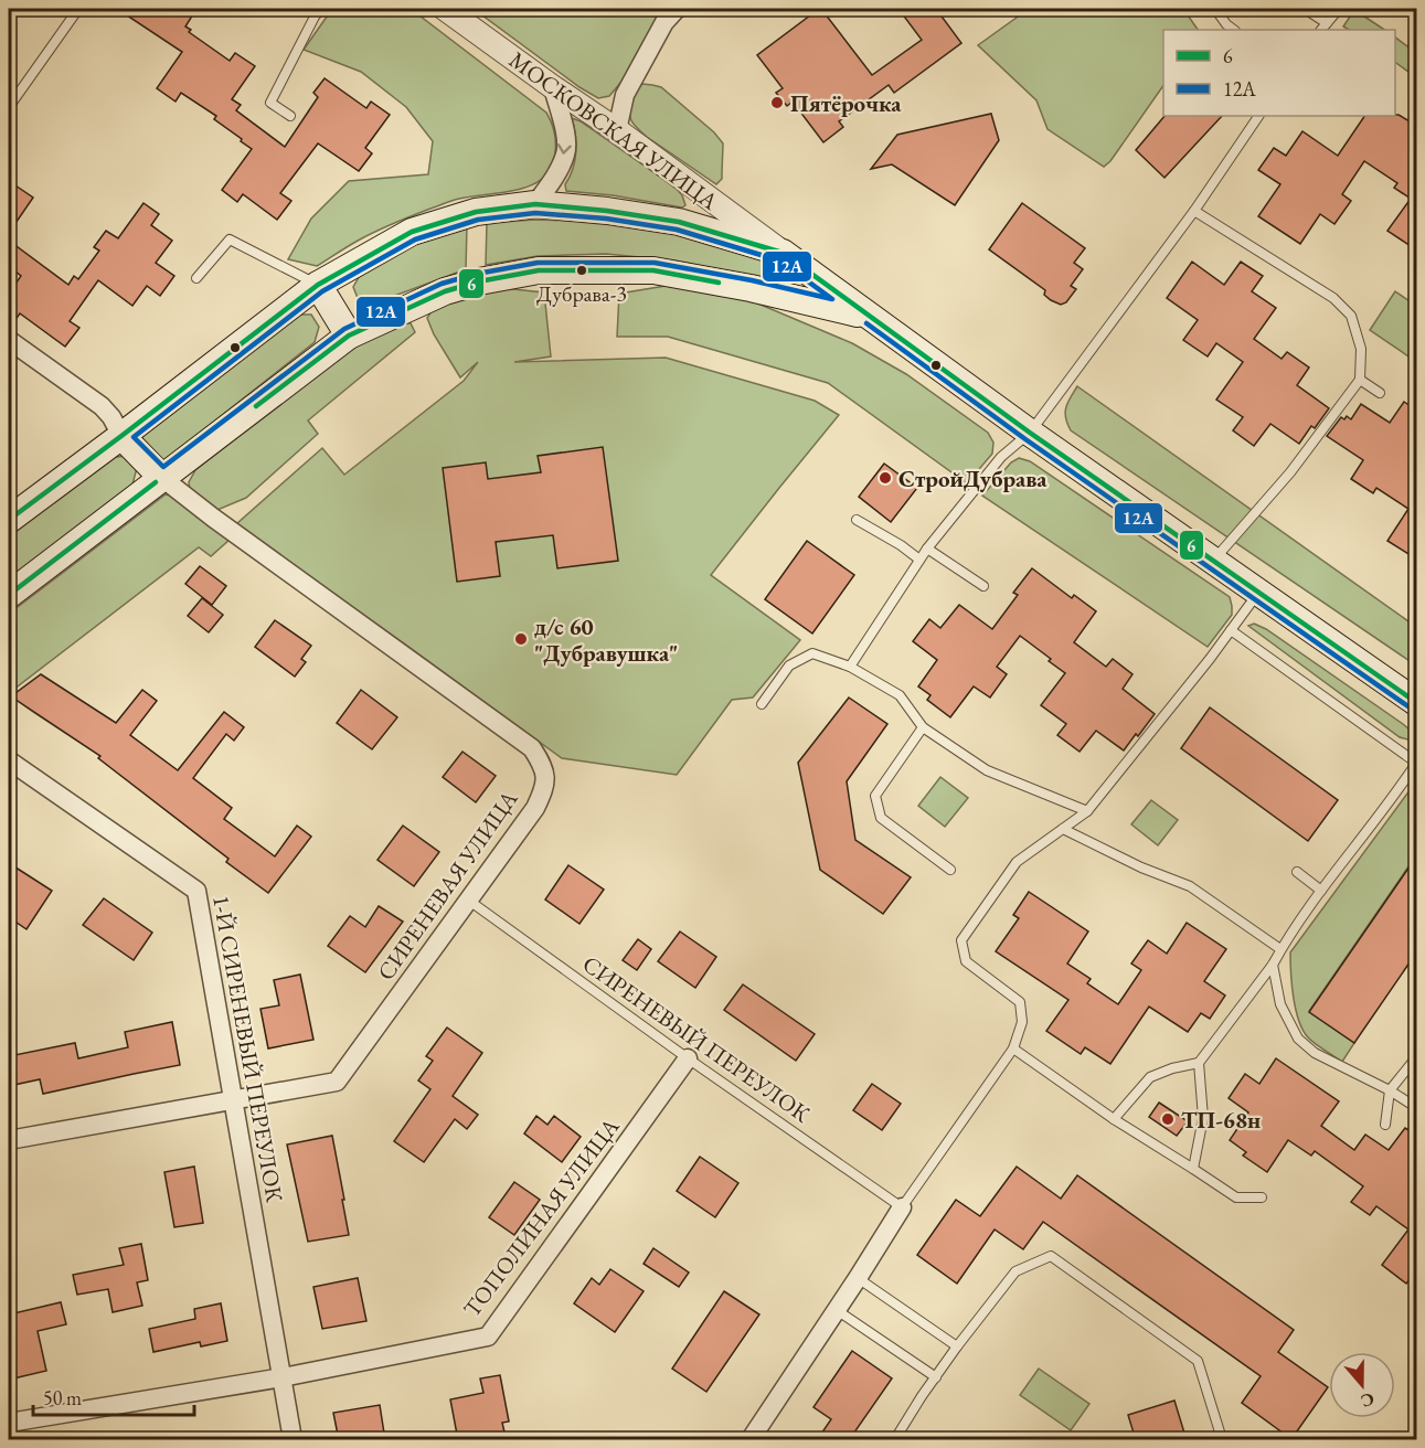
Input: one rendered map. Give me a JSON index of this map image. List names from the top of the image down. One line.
{"streets":{"street":["МОСКОВСКАЯ УЛИЦА","СИРЕНЕВАЯ УЛИЦА","1-Й СИРЕНЕВЫЙ ПЕРЕУЛОК","ТОПОЛИНАЯ УЛИЦА"],"lane":["СИРЕНЕВЫЙ ПЕРЕУЛОК"]},"crossings":[["СИРЕНЕВАЯ УЛИЦА","СИРЕНЕВЫЙ ПЕРЕУЛОК"],["СИРЕНЕВАЯ УЛИЦА","1-Й СИРЕНЕВЫЙ ПЕРЕУЛОК"],["СИРЕНЕВЫЙ ПЕРЕУЛОК","ТОПОЛИНАЯ УЛИЦА"],["1-Й СИРЕНЕВЫЙ ПЕРЕУЛОК","ТОПОЛИНАЯ УЛИЦА"]],"places":["Пятёрочка","Дубрава-3","СтройДубрава","д/с 60 \"Дубравушка\"","ТП-68н"],"lines":["transit line 6","transit line 12А"],"legend":["6","12А"],"scale_bar":"50 m","north":"bottom"}
